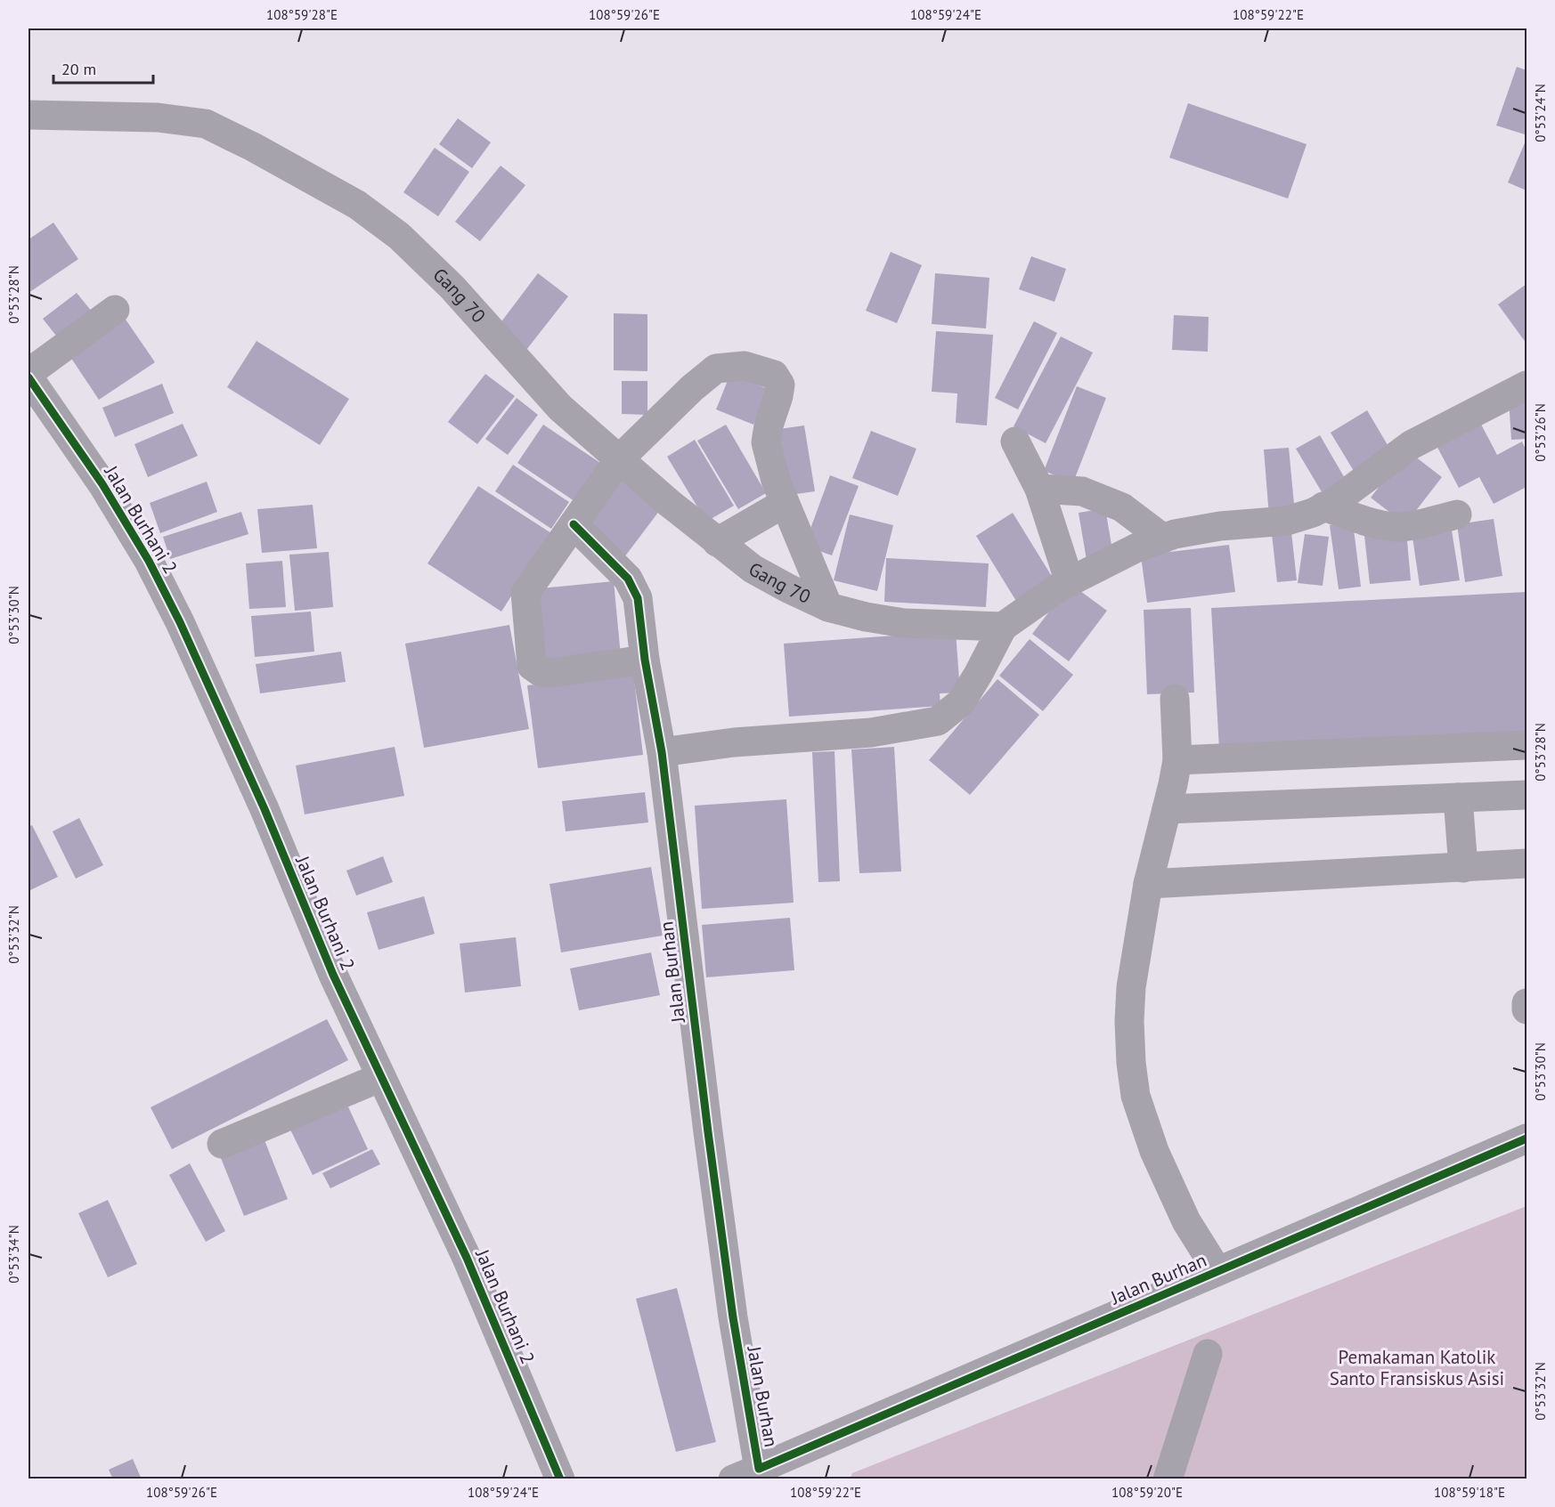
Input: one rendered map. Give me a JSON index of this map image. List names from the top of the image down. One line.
{"streets":{"street":["Gang 70","Jalan Burhani 2","Jalan Burhan"]},"parks":["Pemakaman Katolik Santo Fransiskus Asisi"],"scale_bar":"20 m","coordinates":["108°59'28\"E","108°59'26\"E","108°59'24\"E","108°59'22\"E","0°53'24\"N","0°53'28\"N","0°53'26\"N","0°53'30\"N","0°53'32\"N","0°53'34\"N","108°59'20\"E","108°59'18\"E"]}
